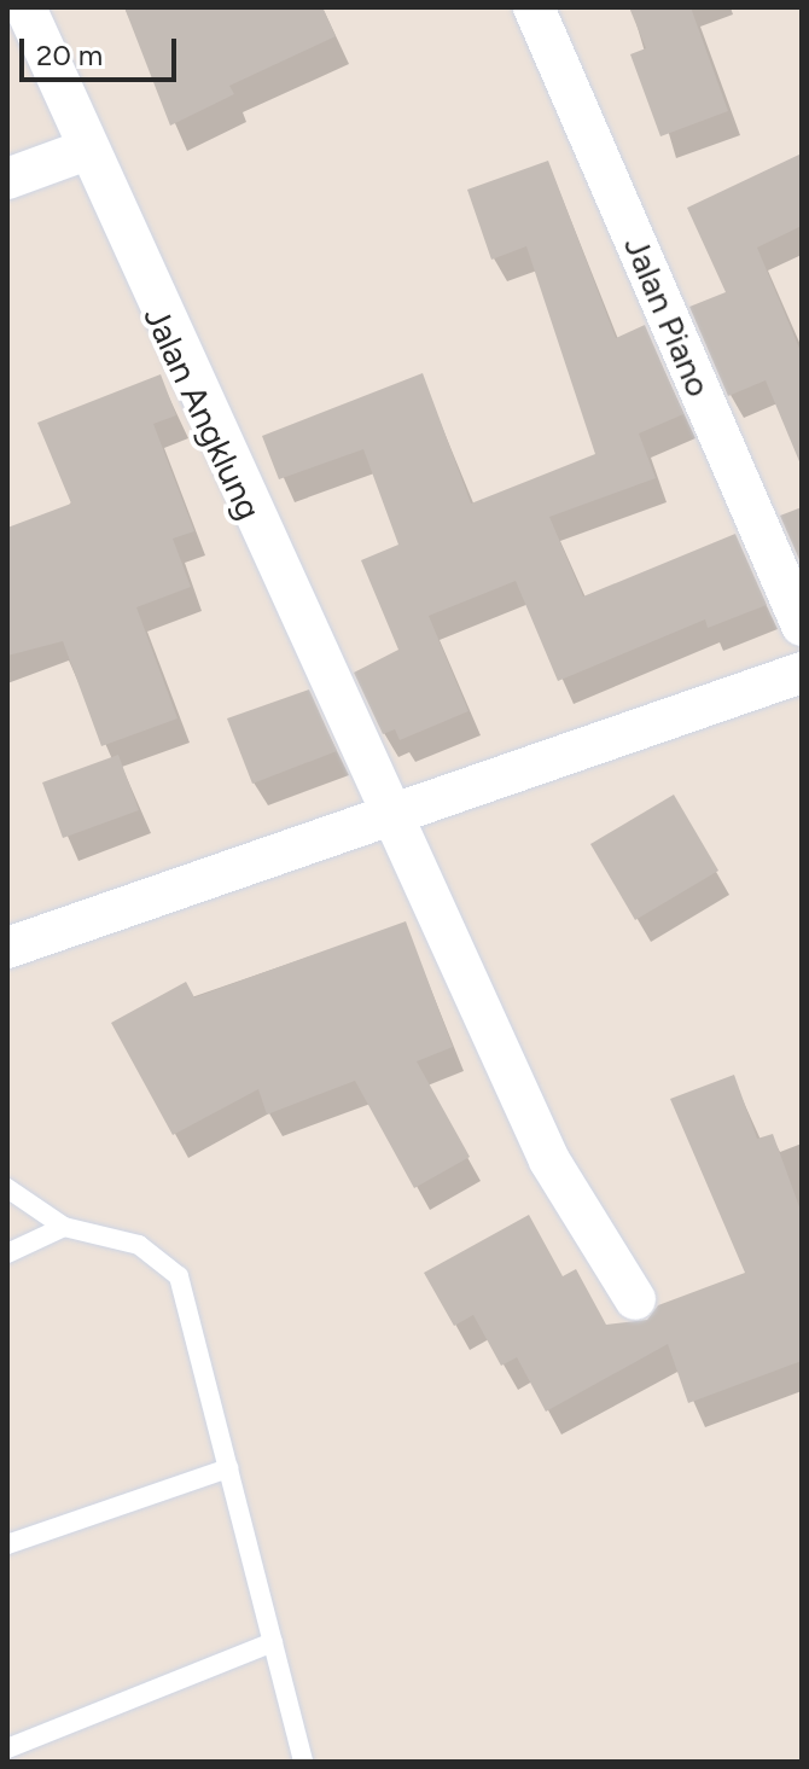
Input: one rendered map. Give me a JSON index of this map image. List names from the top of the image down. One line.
{"streets":{"street":["Jalan Piano","Jalan Angklung"]},"scale_bar":"20 m"}
